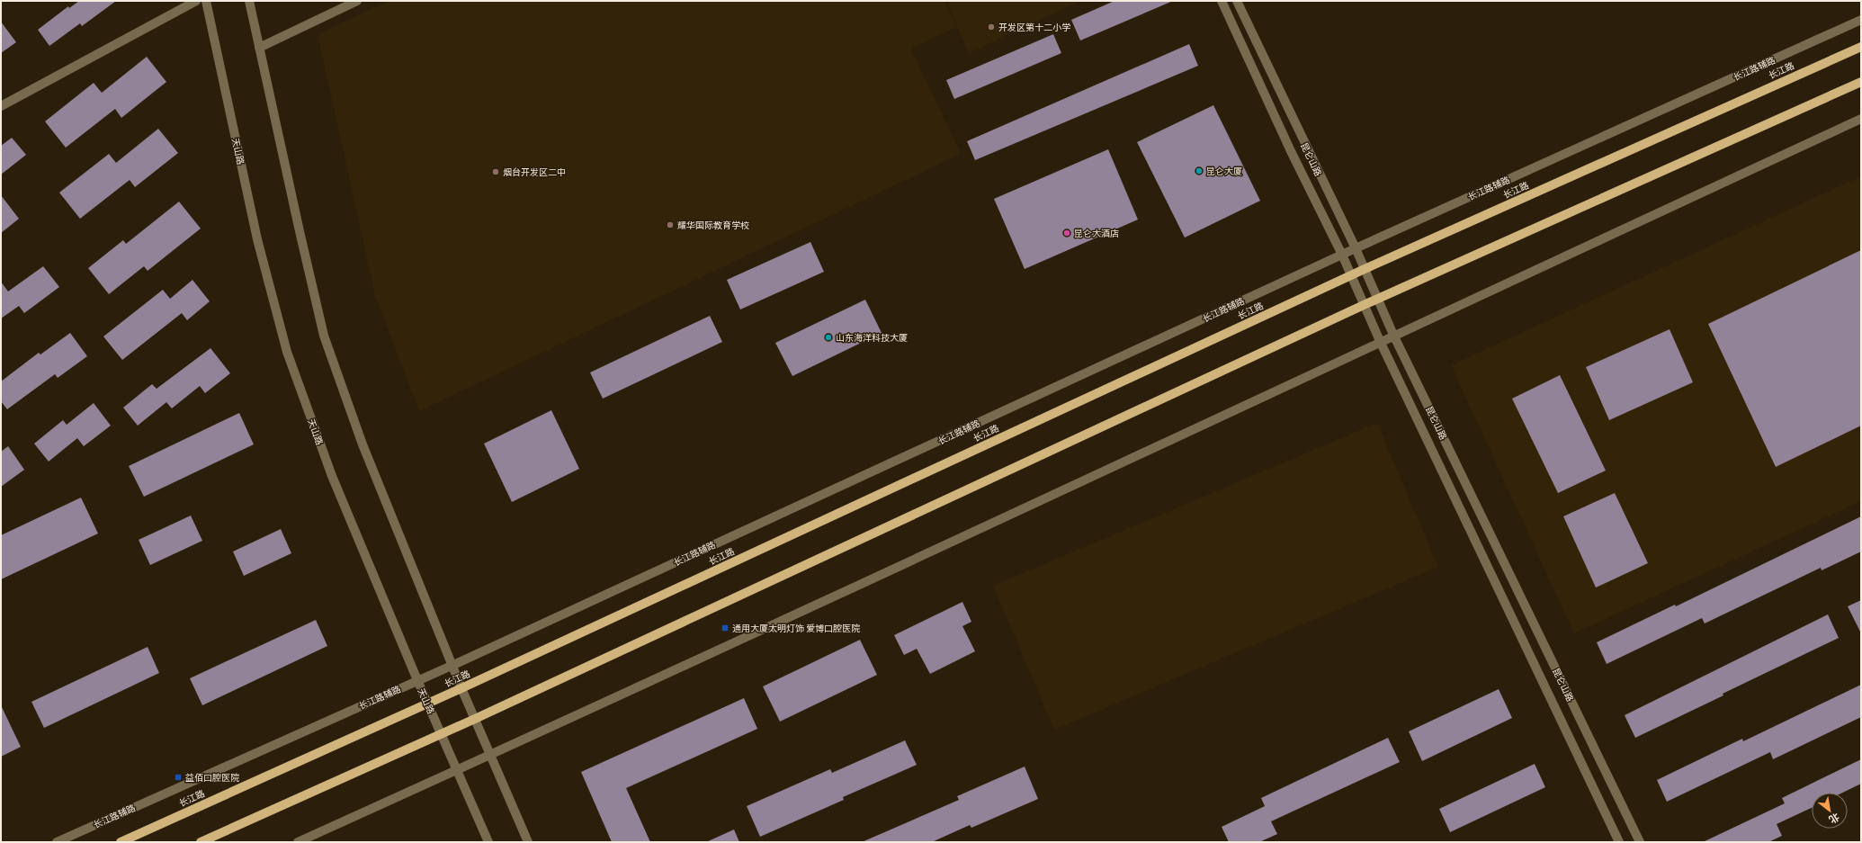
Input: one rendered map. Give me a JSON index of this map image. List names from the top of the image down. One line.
{"streets":{"main road":["长江路"],"street":["长江路辅路","天山路","昆仑山路"]},"crossings":[["长江路辅路","天山路"],["长江路辅路","昆仑山路"],["长江路","天山路"],["长江路","昆仑山路"]],"places":{"other":["开发区第十二小学","昆仑大厦","烟台开发区二中","耀华国际教育学校","昆仑大酒店","山东海洋科技大厦"],"transit":["通用大厦太明灯饰 爱博口腔医院","益佰口腔医院"]},"north":"bottom right"}
